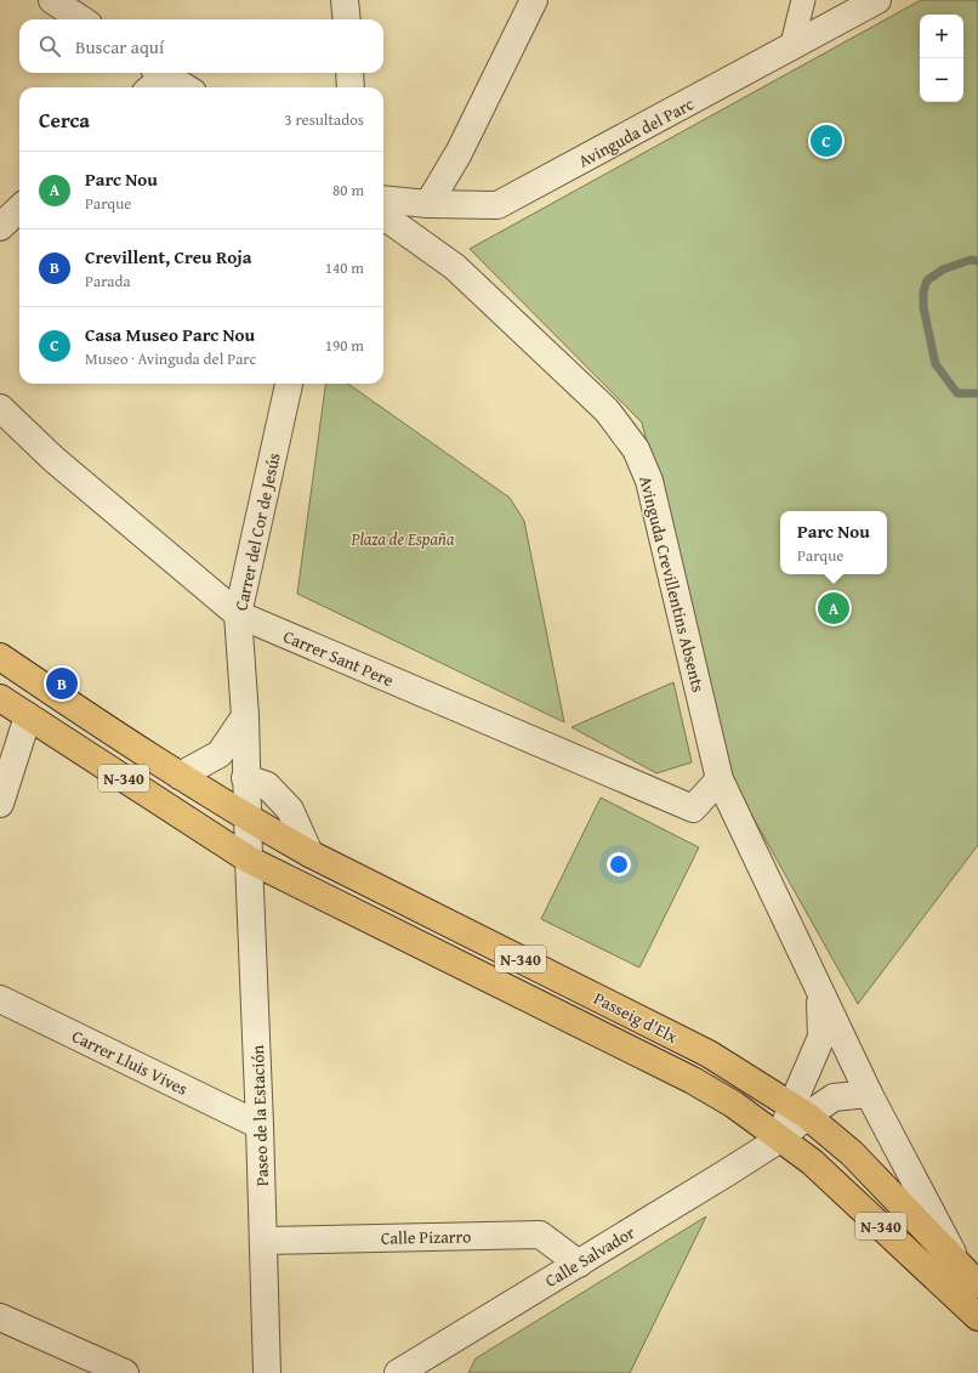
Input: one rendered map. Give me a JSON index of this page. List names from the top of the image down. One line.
{"streets":{"highway":["N-340","Passeig d'Elx"],"street":["Avinguda del Parc","Carrer del Cor de Jesús","Avinguda Crevillentins Absents","Carrer Sant Pere","Carrer Lluis Vives","Paseo de la Estación","Calle Pizarro","Calle Salvador"]},"crossings":[["Carrer del Cor de Jesús","Carrer Sant Pere"],["Carrer del Cor de Jesús","N-340"],["Carrer del Cor de Jesús","Passeig d'Elx"],["Carrer del Cor de Jesús","Paseo de la Estación"],["Avinguda Crevillentins Absents","Carrer Sant Pere"],["Avinguda Crevillentins Absents","Passeig d'Elx"],["Avinguda Crevillentins Absents","Calle Salvador"],["N-340","Passeig d'Elx"],["N-340","Paseo de la Estación"],["Passeig d'Elx","Paseo de la Estación"],["Passeig d'Elx","Calle Salvador"],["Carrer Lluis Vives","Paseo de la Estación"],["Paseo de la Estación","Calle Pizarro"],["Calle Pizarro","Calle Salvador"]],"parks":["Plaza de España"],"page":{"map_buttons":["+","−"],"search":"Buscar aquí","heading":["Cerca","3 resultados"],"pins":["C","A","B"],"list":[{"mark":"A","name":"Parc Nou","note":"Parque","value":"80 m"},{"mark":"B","name":"Crevillent, Creu Roja","note":"Parada","value":"140 m"},{"mark":"C","name":"Casa Museo Parc Nou","note":"Museo · Avinguda del Parc","value":"190 m"}],"popup":["Parc Nou","Parque"]}}
